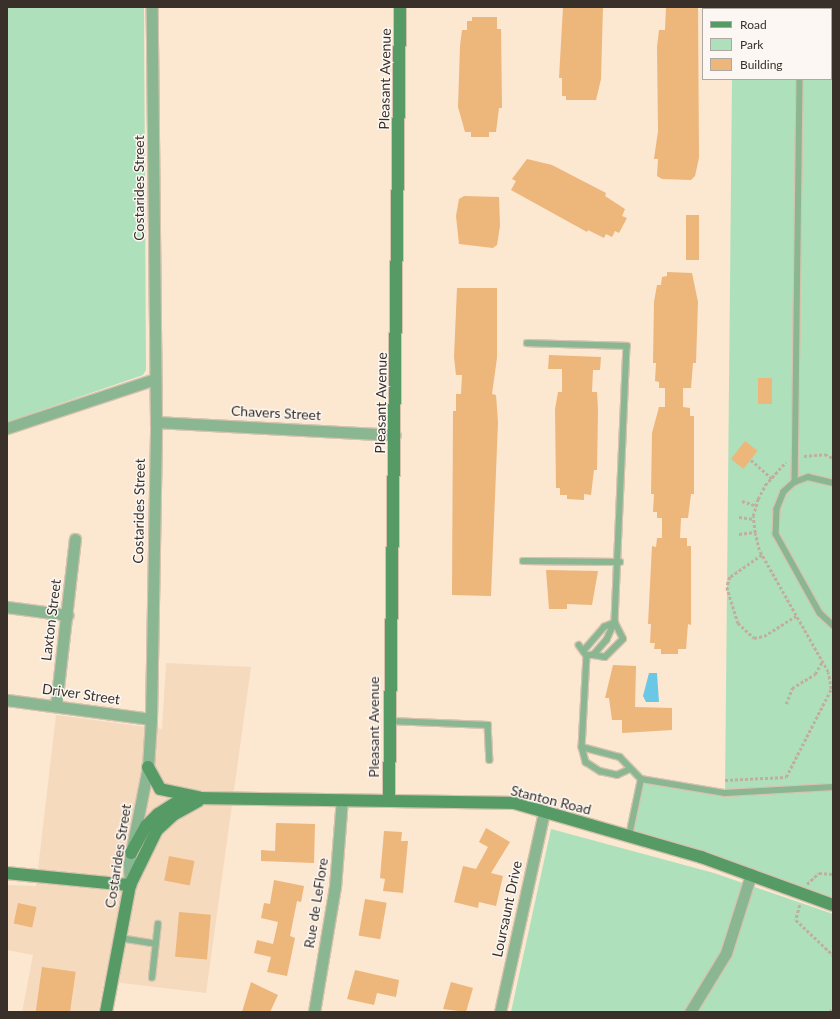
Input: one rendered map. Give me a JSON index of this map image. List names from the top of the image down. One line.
{"streets":{"street":["Pleasant Avenue","Costarides Street","Chavers Street","Laxton Street","Driver Street","Stanton Road","Rue de LeFlore","Loursaunt Drive"]},"crossings":[["Pleasant Avenue","Chavers Street"],["Pleasant Avenue","Stanton Road"],["Costarides Street","Chavers Street"],["Costarides Street","Driver Street"],["Costarides Street","Stanton Road"],["Laxton Street","Driver Street"],["Stanton Road","Rue de LeFlore"],["Stanton Road","Loursaunt Drive"]],"legend":["Road","Park","Building"]}
